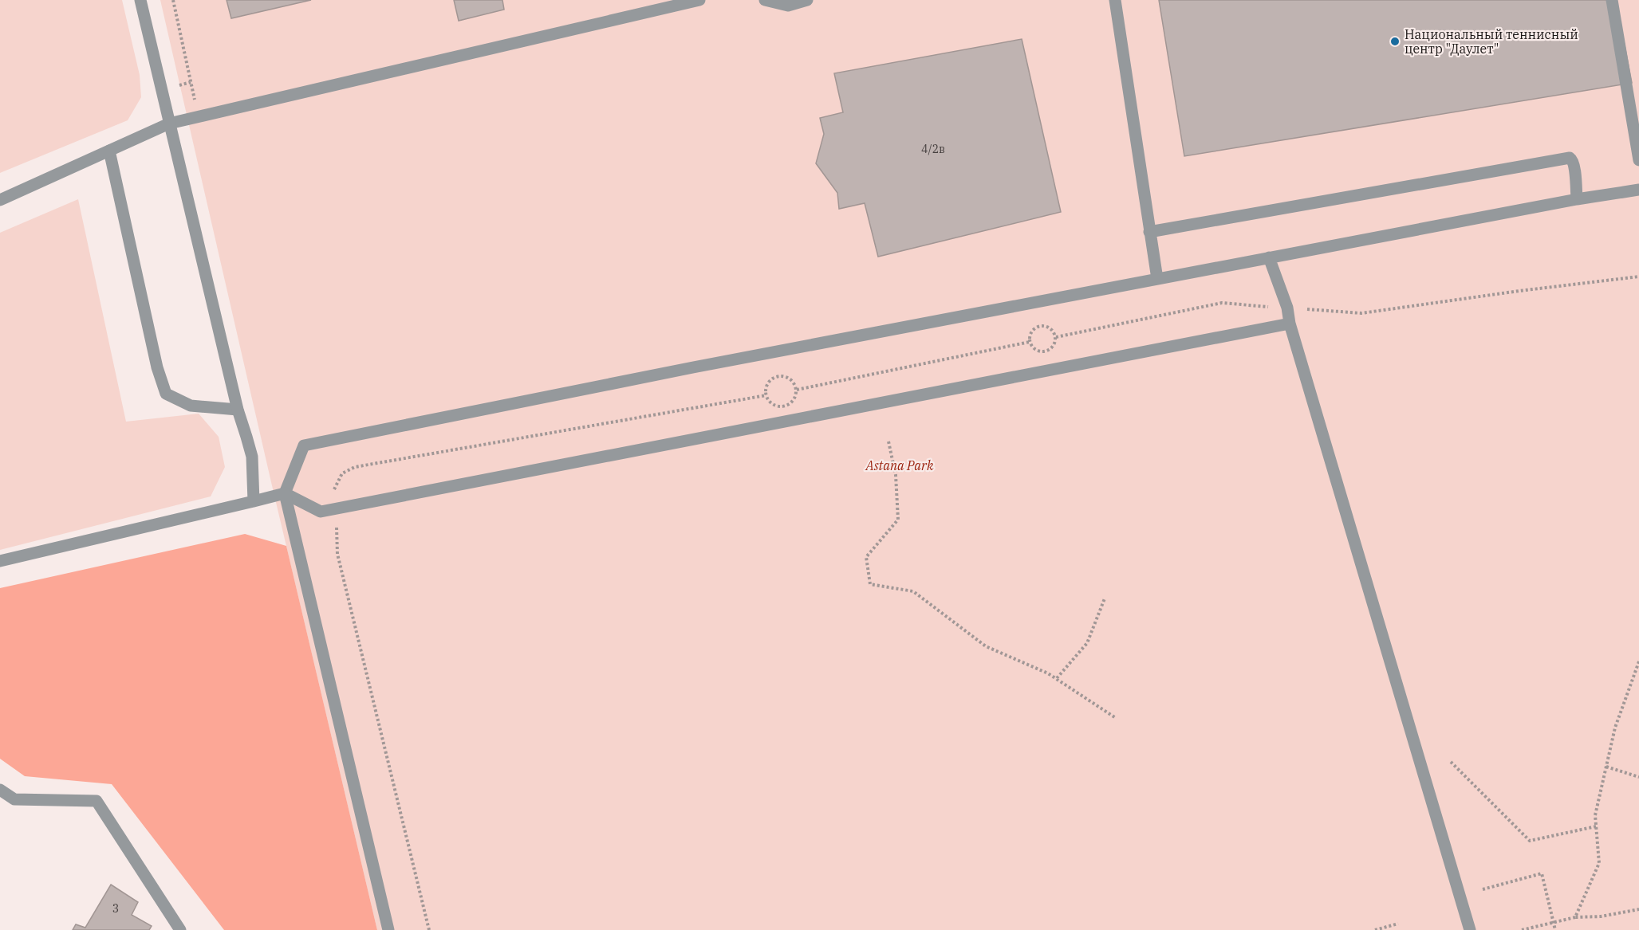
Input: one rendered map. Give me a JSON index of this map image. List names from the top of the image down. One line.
{"parks":["Astana Park"],"places":["Национальный теннисный центр \"Даулет\""],"house_numbers":["4/2в","3"]}
